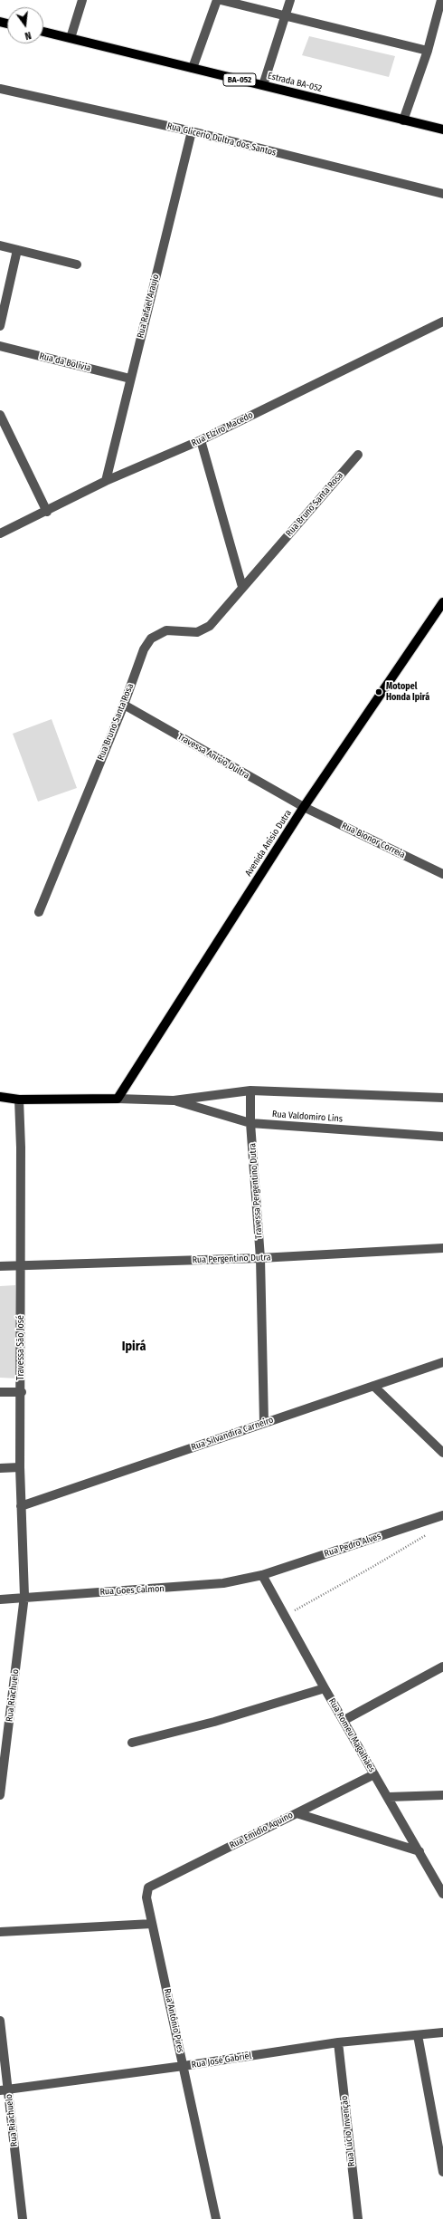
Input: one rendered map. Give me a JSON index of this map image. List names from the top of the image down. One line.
{"streets":{"main road":["BA-052","Estrada BA-052","Avenida Anísio Dutra","Rua Valdomiro Lins"],"street":["Rua Glicerio Dultra dos Santos","Rua Rafael Araujo","Rua da Bolivia","Rua Elziro Macedo","Rua Bruno Santa Rosa","Travessa Anisio Dultra","Rua Bionor Correia","Travessa Pergentino Dutra","Rua Pergentino Dutra","Travessa São José","Rua Silvandira Carneiro","Rua Pedro Alves","Rua Goes Calmon","Rua Riachuelo","Rua Romeu Magalhães","Rua Emidio Aquino","Rua Antônio Pires","Rua José Gabriel","Rua Lúcio Invenção"]},"crossings":[["Rua Glicerio Dultra dos Santos","Rua Rafael Araujo"],["Rua Rafael Araujo","Rua da Bolivia"],["Rua Rafael Araujo","Rua Elziro Macedo"],["Rua Bruno Santa Rosa","Travessa Anisio Dultra"],["Travessa Anisio Dultra","Rua Bionor Correia"],["Travessa Anisio Dultra","Avenida Anísio Dutra"],["Rua Bionor Correia","Avenida Anísio Dutra"],["Avenida Anísio Dutra","Rua Valdomiro Lins"],["Rua Valdomiro Lins","Travessa Pergentino Dutra"],["Rua Valdomiro Lins","Travessa São José"],["Travessa Pergentino Dutra","Rua Pergentino Dutra"],["Travessa Pergentino Dutra","Rua Silvandira Carneiro"],["Rua Pergentino Dutra","Travessa São José"],["Travessa São José","Rua Silvandira Carneiro"],["Travessa São José","Rua Goes Calmon"],["Travessa São José","Rua Riachuelo"],["Rua Pedro Alves","Rua Goes Calmon"],["Rua Pedro Alves","Rua Romeu Magalhães"],["Rua Goes Calmon","Rua Riachuelo"],["Rua Goes Calmon","Rua Romeu Magalhães"],["Rua Riachuelo","Rua José Gabriel"],["Rua Romeu Magalhães","Rua Emidio Aquino"],["Rua Emidio Aquino","Rua Antônio Pires"],["Rua Antônio Pires","Rua José Gabriel"],["Rua José Gabriel","Rua Lúcio Invenção"]],"districts":["Ipirá"],"places":["Motopel Honda Ipirá"],"north":"bottom"}
